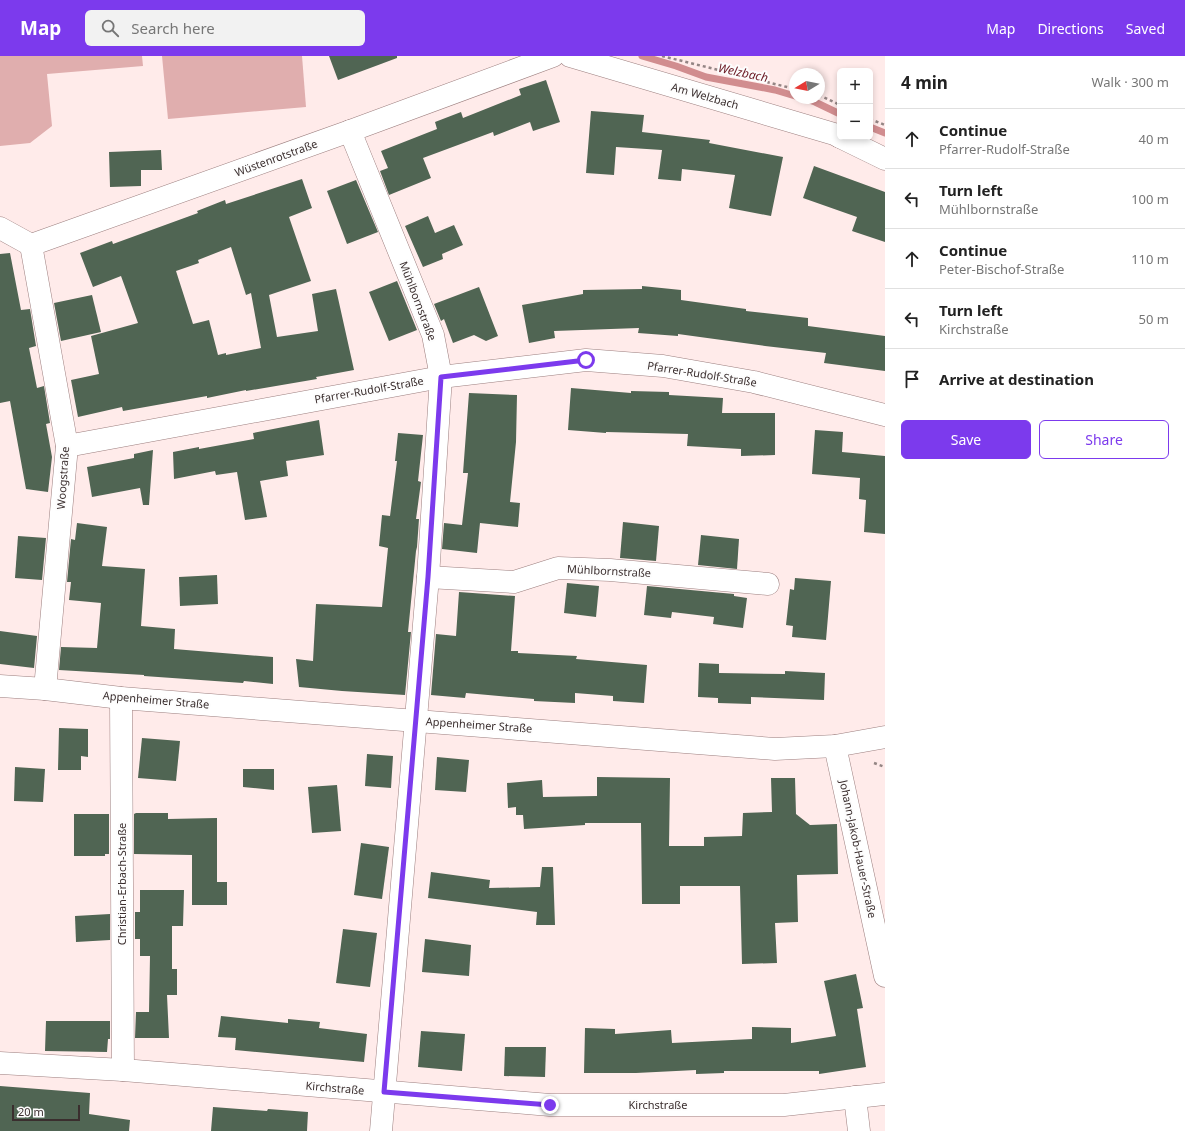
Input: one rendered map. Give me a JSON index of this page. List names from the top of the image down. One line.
{"streets":{"street":["Am Welzbach","Wüstenrotstraße","Mühlbornstraße","Pfarrer-Rudolf-Straße","Woogstraße","Appenheimer Straße","Johann-Jakob-Hauer-Straße","Christian-Erbach-Straße","Kirchstraße"]},"crossings":[["Wüstenrotstraße","Mühlbornstraße"],["Wüstenrotstraße","Woogstraße"],["Mühlbornstraße","Pfarrer-Rudolf-Straße"],["Mühlbornstraße","Appenheimer Straße"],["Mühlbornstraße","Kirchstraße"],["Pfarrer-Rudolf-Straße","Woogstraße"],["Woogstraße","Appenheimer Straße"],["Appenheimer Straße","Johann-Jakob-Hauer-Straße"],["Appenheimer Straße","Christian-Erbach-Straße"],["Christian-Erbach-Straße","Kirchstraße"]],"water":["Welzbach"],"scale_bar":"20 m","north":"left","page":{"header":"Map","search":"Search here","nav":["Map","Directions","Saved"],"heading":["4 min","Walk · 300 m"],"map_buttons":["+","−"],"list":[["Continue","Pfarrer-Rudolf-Straße","40 m"],["Turn left","Mühlbornstraße","100 m"],["Continue","Peter-Bischof-Straße","110 m"],["Turn left","Kirchstraße","50 m"],"Arrive at destination"],"buttons":["Save","Share"],"scale":"20 m"}}
